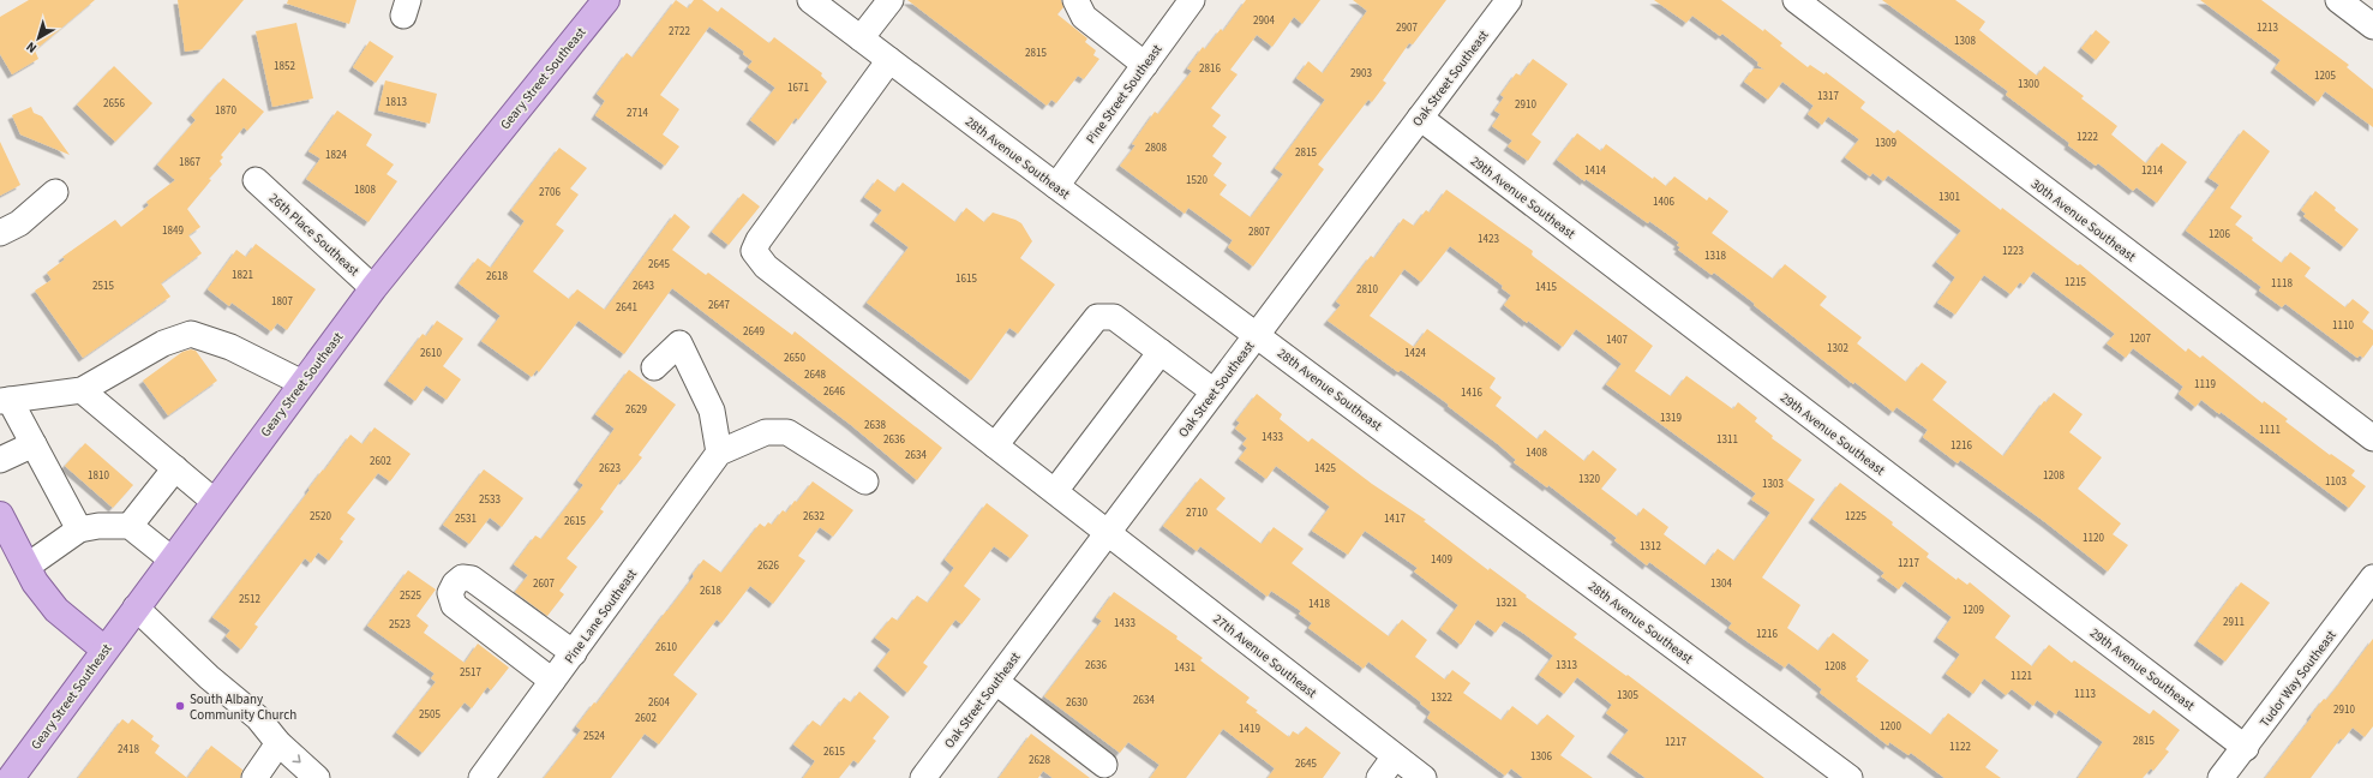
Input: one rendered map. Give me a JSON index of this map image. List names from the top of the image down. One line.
{"streets":{"main road":["Geary Street Southeast"],"street":["Oak Street Southeast","Pine Street Southeast","28th Avenue Southeast","29th Avenue Southeast","30th Avenue Southeast","26th Place Southeast","Pine Lane Southeast","27th Avenue Southeast","Tudor Way Southeast"]},"crossings":[["Geary Street Southeast","26th Place Southeast"],["Oak Street Southeast","28th Avenue Southeast"],["Oak Street Southeast","29th Avenue Southeast"],["Oak Street Southeast","27th Avenue Southeast"],["Pine Street Southeast","28th Avenue Southeast"],["28th Avenue Southeast","27th Avenue Southeast"],["29th Avenue Southeast","Tudor Way Southeast"]],"places":["South Albany Community Church"],"house_numbers":["2904","2907","1213","2722","1308","2815","1852","2816","2903","1205","1300","1671","1317","1813","2656","2910","1870","2714","1222","1309","2808","2815","1824","1867","1414","1214","1520","1808","2706","1301","1406","1849","2807","1206","1423","1223","1318","2645","1821","2618","1615","1215","1118","2515","2643","1415","2810","1807","2647","2641","1110","2649","1207","1407","1302","2610","1424","2650","2648","1119","2646","1416","2629","1319","2638","1111","1433","2636","1311","1216","1408","2634","2602","2623","1425","1810","1208","1320","1103","1303","2533","2710","2520","2632","1225","2531","1417","2615","1120","1312","1409","1217","2626","2607","1304","2618","2525","2512","1321","1418","1209","2911","1433","2523","1216","2610","2636","1313","1208","1431","2517","1121","1113","1305","1322","2634","2604","2630","2910","2505","2602","1200","1419","2524","2815","1217","1122","2418","2615","1306","2628","2645"],"north":"bottom left"}
